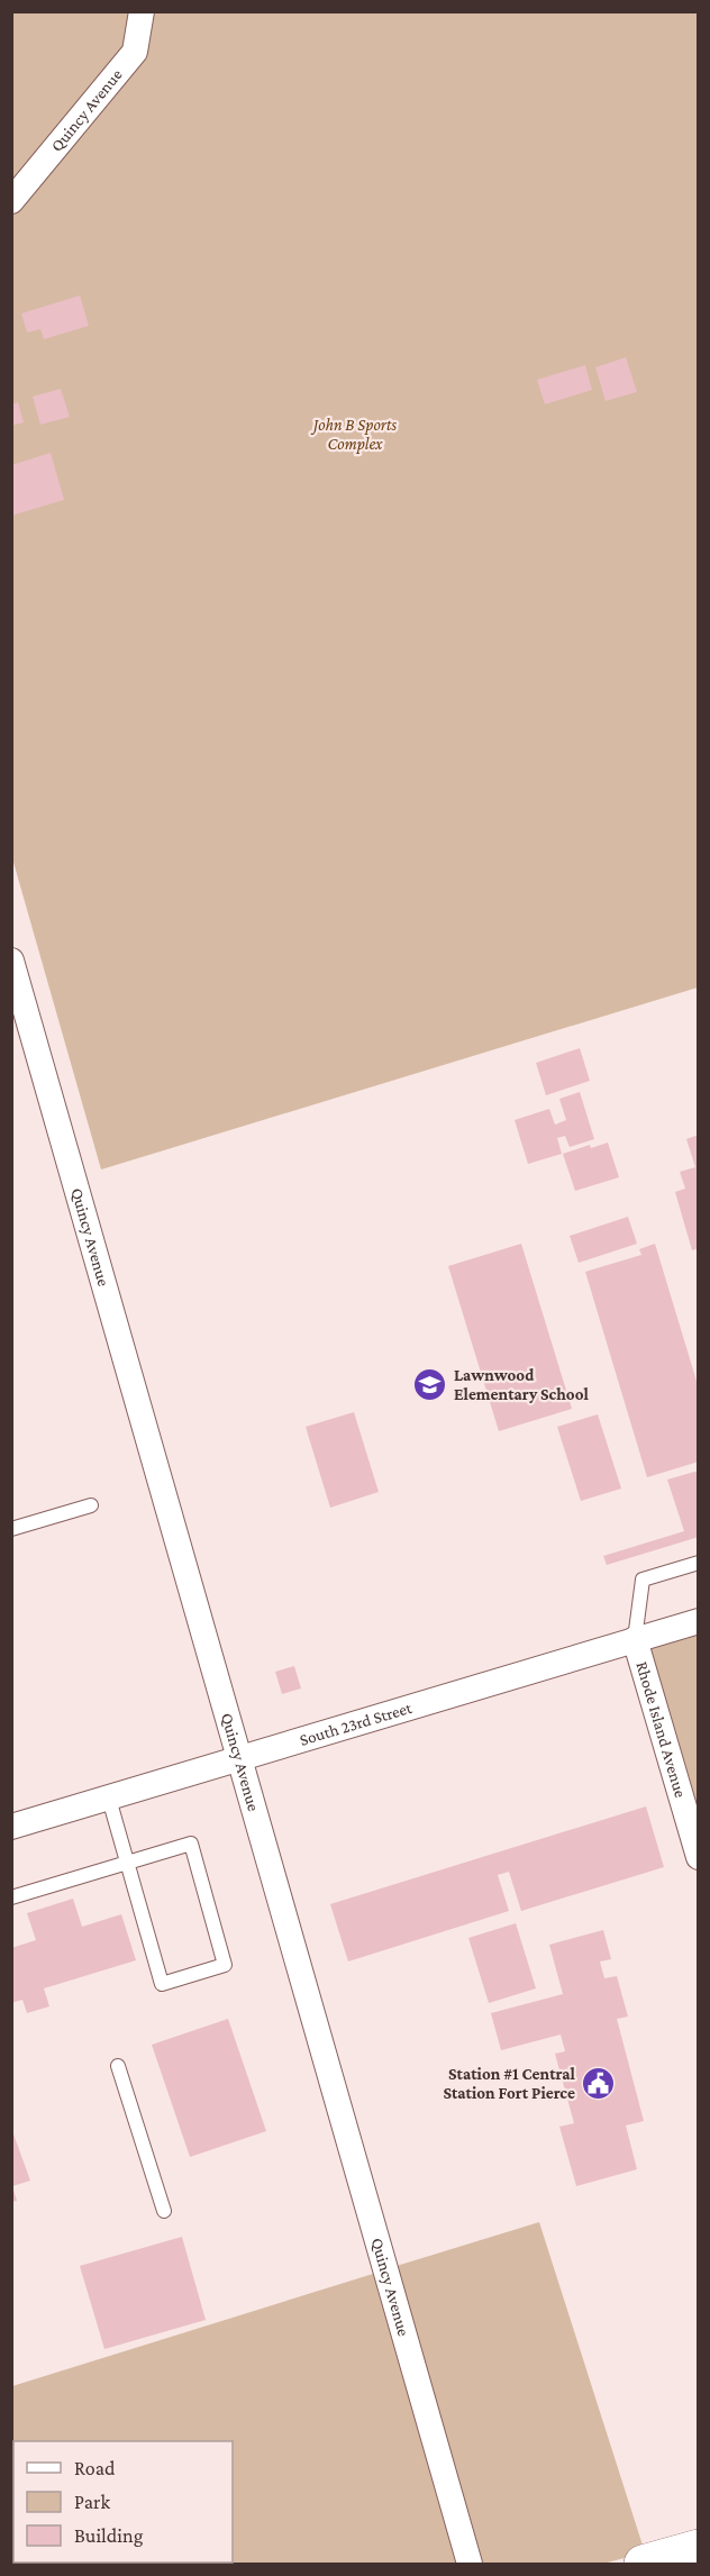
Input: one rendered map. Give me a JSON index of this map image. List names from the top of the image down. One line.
{"streets":{"street":["Quincy Avenue","South 23rd Street","Rhode Island Avenue"]},"crossings":[["Quincy Avenue","South 23rd Street"],["South 23rd Street","Rhode Island Avenue"]],"parks":["John B Sports Complex"],"places":{"school or university":["Lawnwood Elementary School"],"public building":["Station #1 Central Station Fort Pierce"]},"legend":["Road","Park","Building"]}
